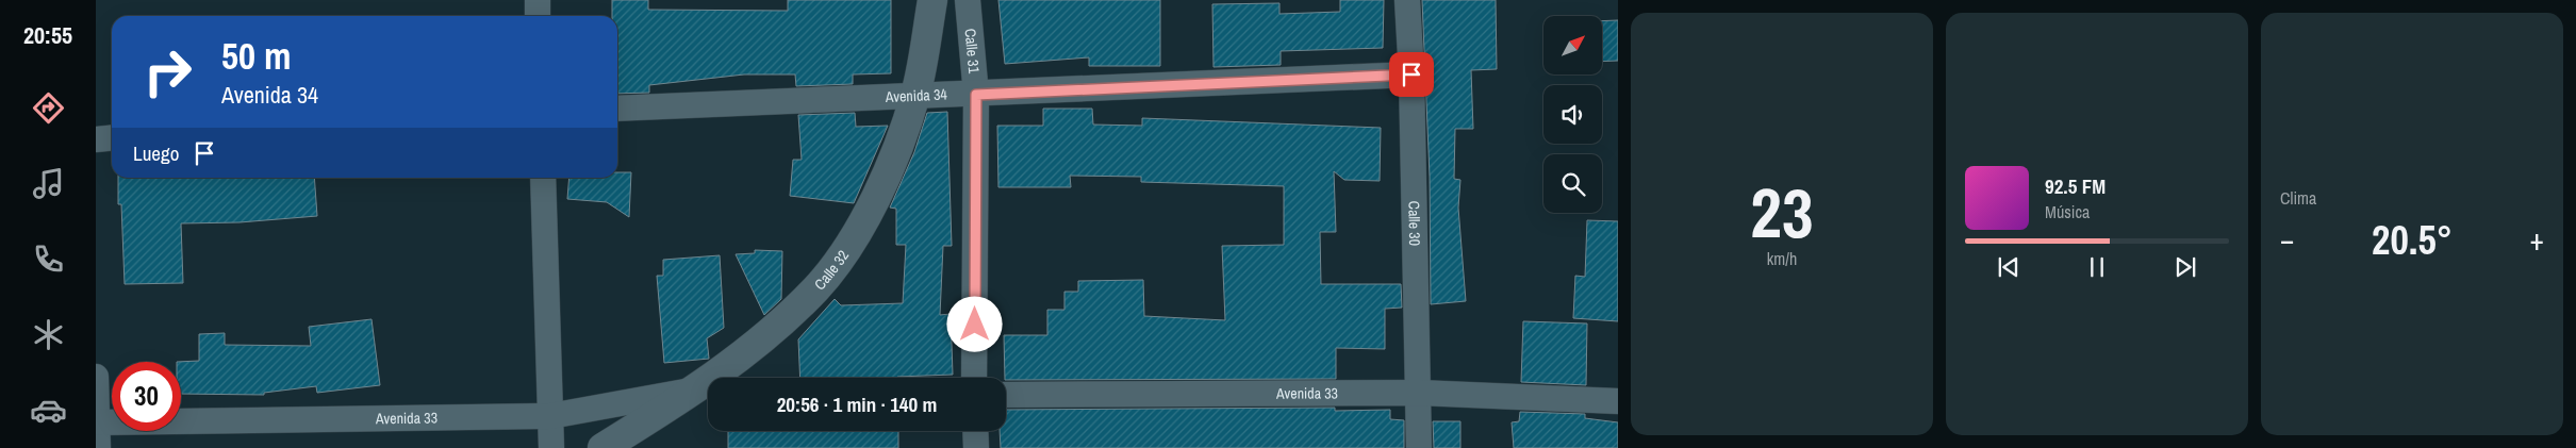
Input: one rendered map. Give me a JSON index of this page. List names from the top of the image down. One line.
{"streets":{"main road":["Calle 32"],"street":["Calle 31","Avenida 34","Calle 30","Avenida 33"]},"crossings":[["Calle 31","Avenida 34"],["Avenida 34","Calle 30"],["Avenida 34","Calle 32"],["Calle 30","Avenida 33"],["Calle 32","Avenida 33"]],"north":"top right","page":{"tabs":"20:55","tile":[["23","km/h"],"Clima"],"turn":["50 m","Avenida 34"],"then":"Luego","song":["92.5 FM","Música"],"heat":["−","20.5°","+"],"limit":"30","trip":"20:56 · 1 min · 140 m"}}
